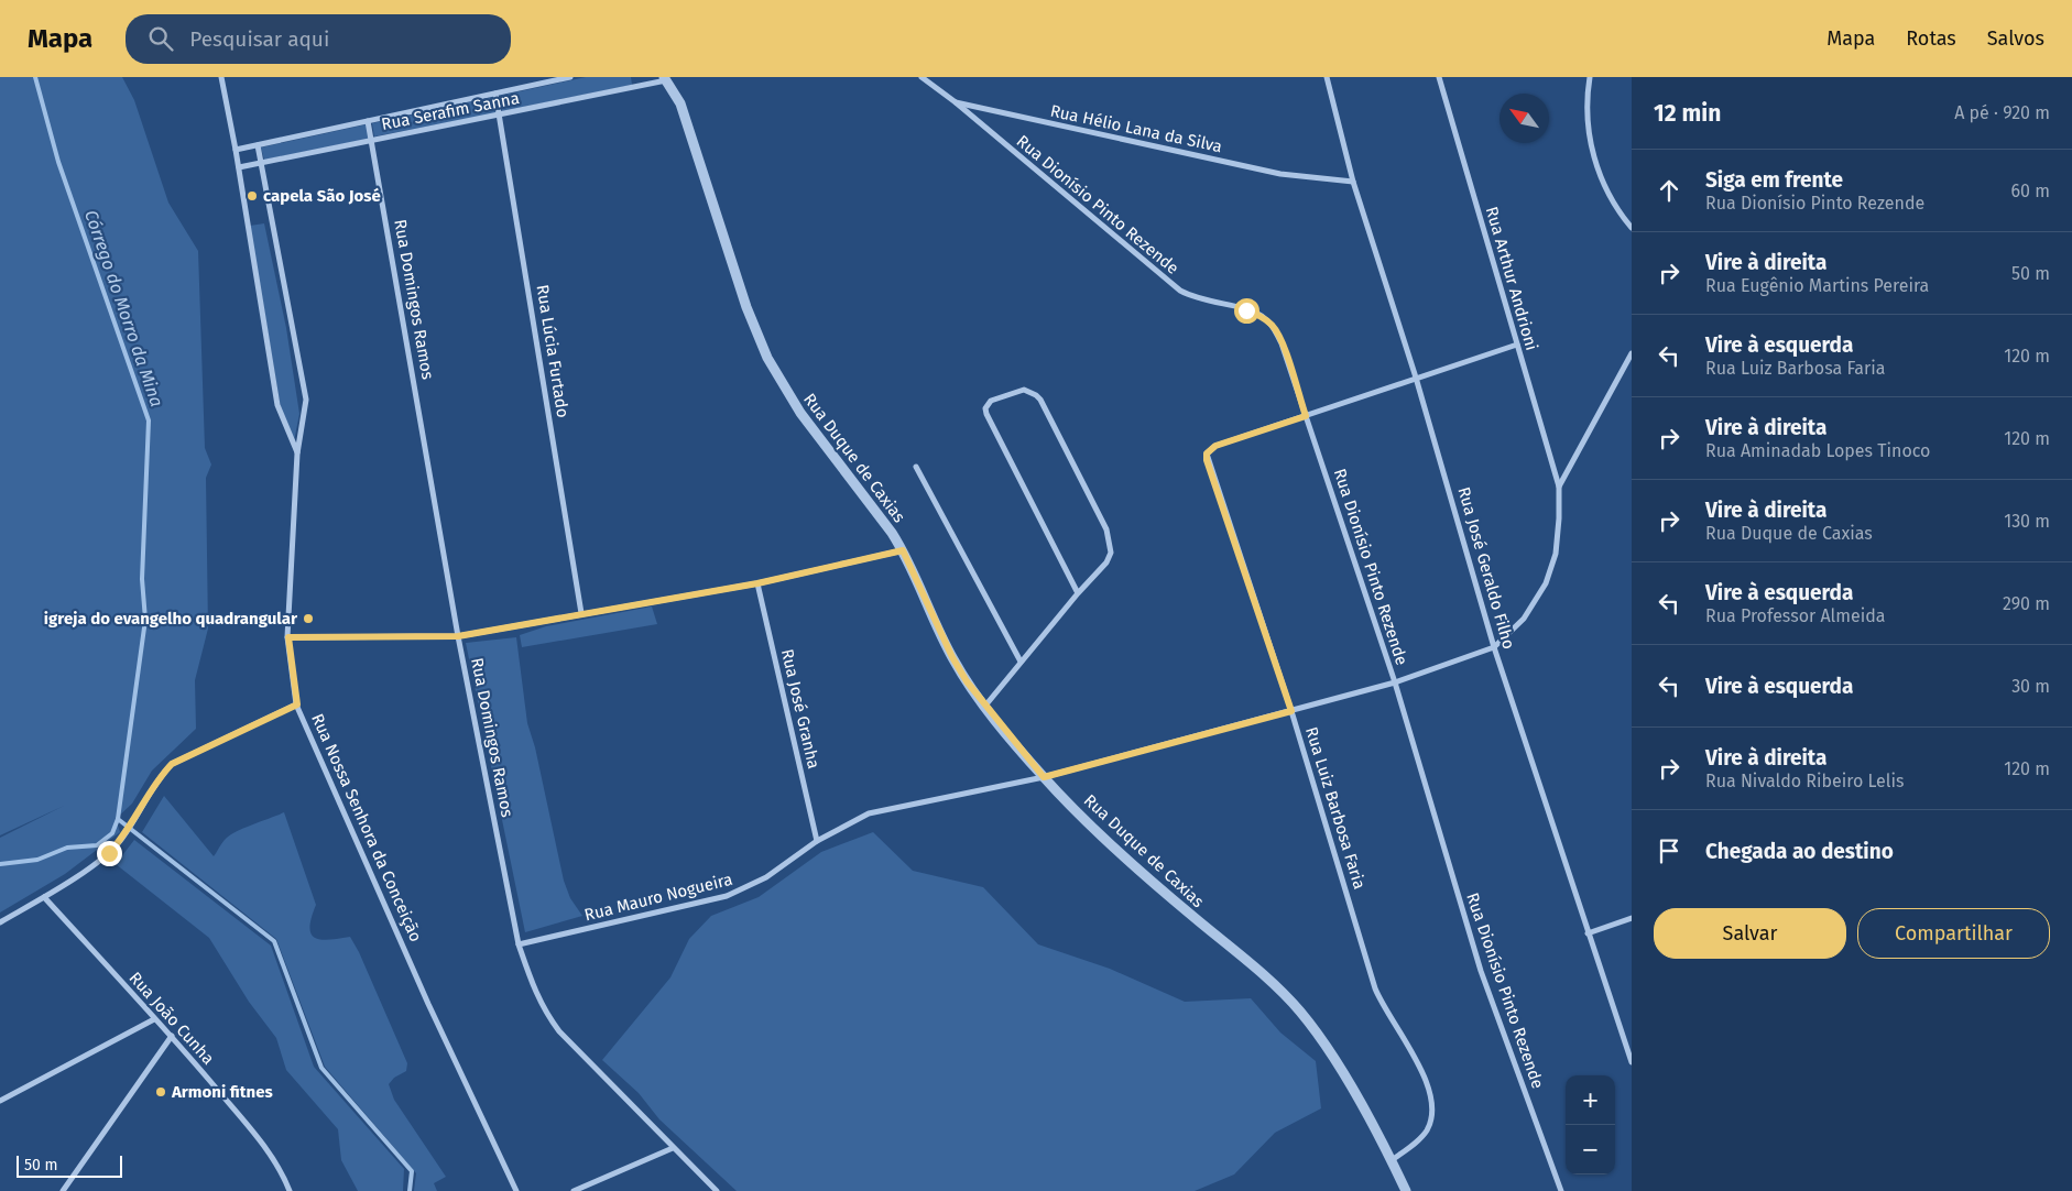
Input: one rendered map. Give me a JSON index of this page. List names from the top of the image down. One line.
{"streets":{"street":["Rua Serafim Sanna","Rua Hélio Lana da Silva","Rua Dionísio Pinto Rezende","Rua Arthur Andrioni","Rua Domingos Ramos","Rua Lúcia Furtado","Rua Duque de Caxias","Rua José Geraldo Filho","Rua José Granha","Rua Luiz Barbosa Faria","Rua Nossa Senhora da Conceição","Rua Mauro Nogueira","Rua João Cunha"]},"crossings":[["Rua Serafim Sanna","Rua Domingos Ramos"],["Rua Serafim Sanna","Rua Lúcia Furtado"],["Rua Serafim Sanna","Rua Duque de Caxias"],["Rua Serafim Sanna","Rua Nossa Senhora da Conceição"],["Rua Hélio Lana da Silva","Rua Dionísio Pinto Rezende"],["Rua Hélio Lana da Silva","Rua José Geraldo Filho"],["Rua Dionísio Pinto Rezende","Rua Luiz Barbosa Faria"],["Rua Dionísio Pinto Rezende","Rua Mauro Nogueira"],["Rua Domingos Ramos","Rua Mauro Nogueira"],["Rua Duque de Caxias","Rua Luiz Barbosa Faria"],["Rua Duque de Caxias","Rua Mauro Nogueira"],["Rua José Geraldo Filho","Rua Mauro Nogueira"],["Rua José Granha","Rua Mauro Nogueira"],["Rua Luiz Barbosa Faria","Rua Mauro Nogueira"]],"water":["Córrego do Morro da Mina"],"places":["capela São José","igreja do evangelho quadrangular","Armoni fitnes"],"scale_bar":"50 m","north":"top left","page":{"header":"Mapa","search":"Pesquisar aqui","nav":["Mapa","Rotas","Salvos"],"heading":["12 min","A pé · 920 m"],"list":[["Siga em frente","Rua Dionísio Pinto Rezende","60 m"],["Vire à direita","Rua Eugênio Martins Pereira","50 m"],["Vire à esquerda","Rua Luiz Barbosa Faria","120 m"],["Vire à direita","Rua Aminadab Lopes Tinoco","120 m"],["Vire à direita","Rua Duque de Caxias","130 m"],["Vire à esquerda","Rua Professor Almeida","290 m"],["Vire à esquerda","30 m"],["Vire à direita","Rua Nivaldo Ribeiro Lelis","120 m"],"Chegada ao destino"],"buttons":["Salvar","Compartilhar"],"map_buttons":["+","−"],"scale":"50 m"}}
